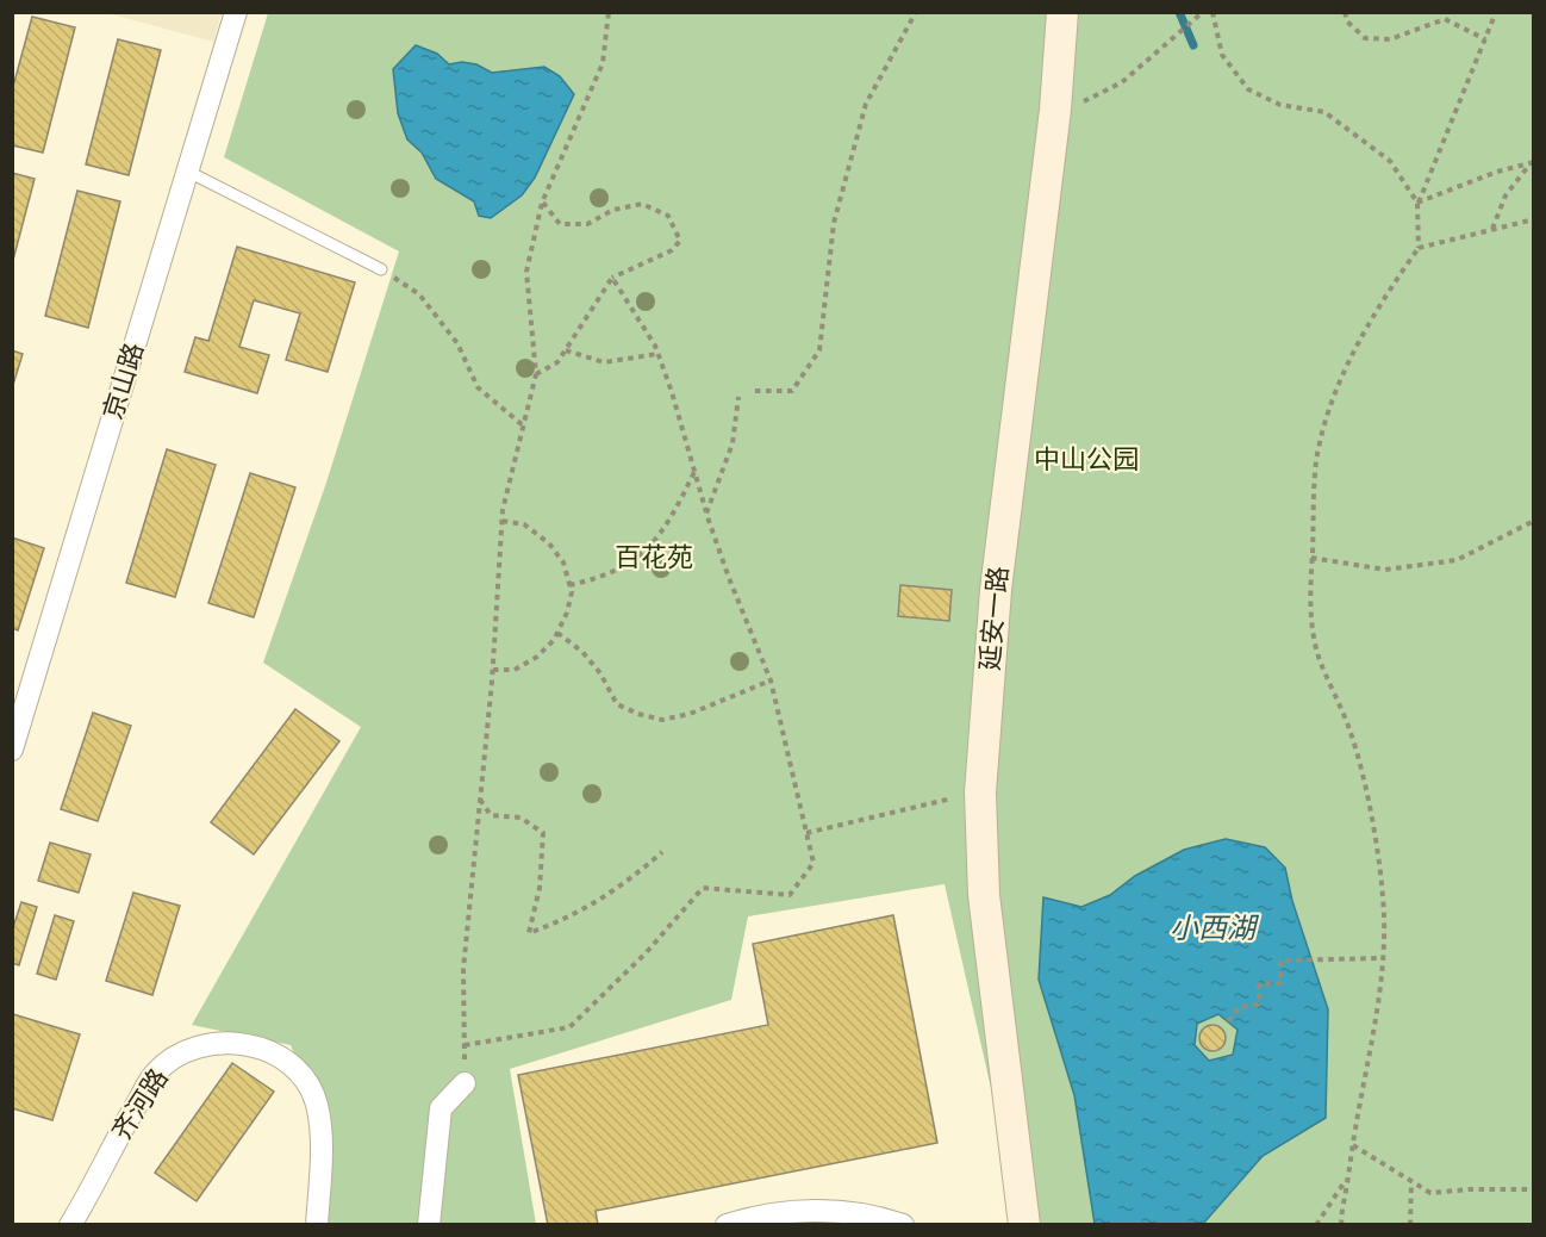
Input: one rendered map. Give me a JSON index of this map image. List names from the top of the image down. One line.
{"streets":{"main road":["延安一路"],"street":["京山路","齐河路"]},"water":["小西湖"],"parks":["中山公园","百花苑"]}
